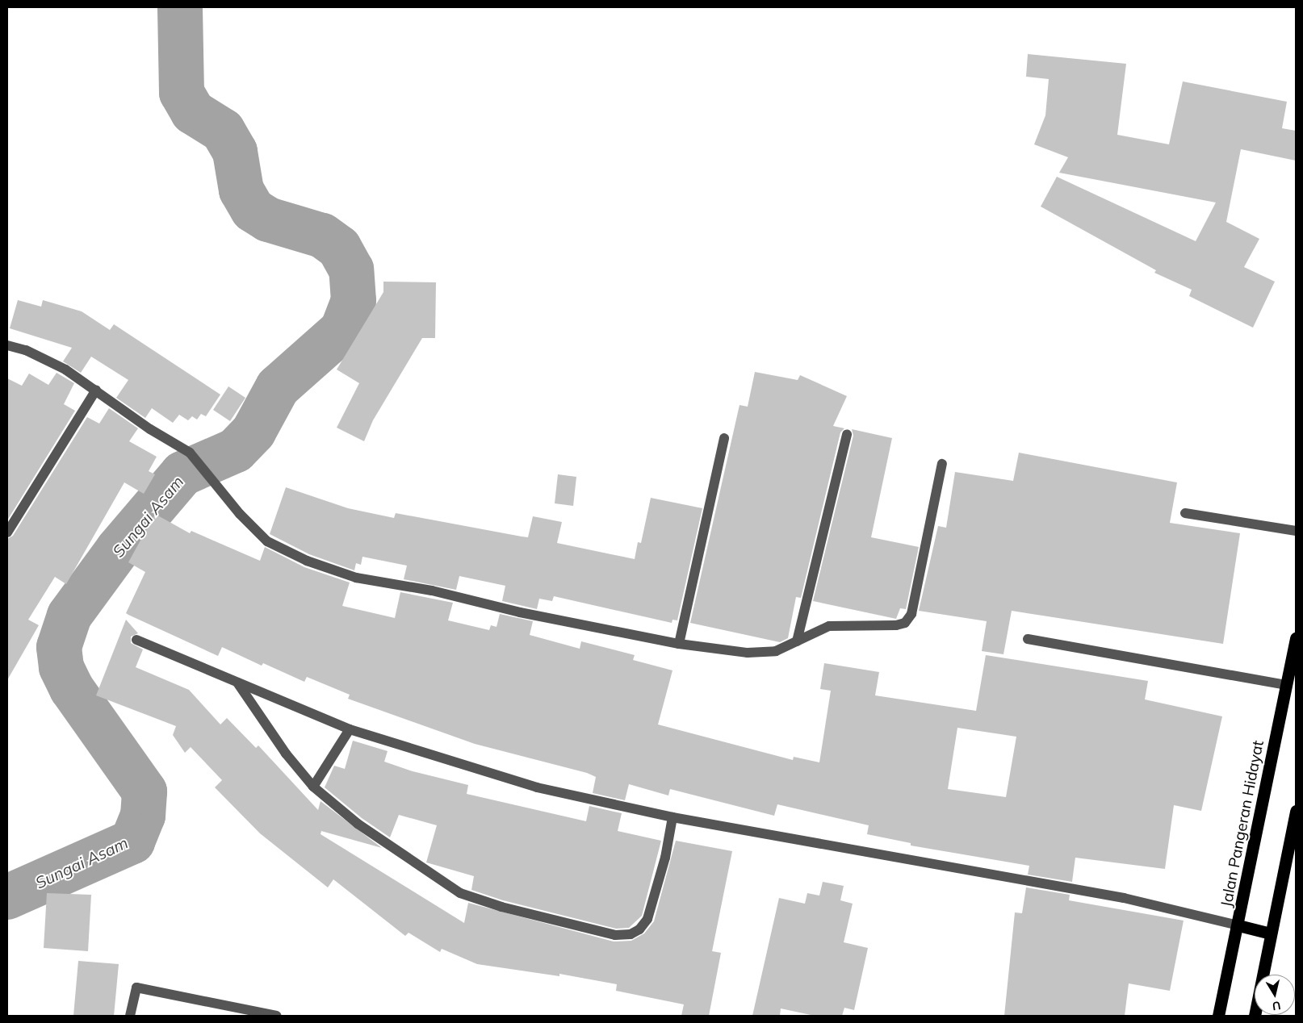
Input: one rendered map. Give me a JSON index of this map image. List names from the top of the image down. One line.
{"streets":{"highway":["Jalan Pangeran Hidayat"]},"water":["Sungai Asam"],"north":"bottom"}
